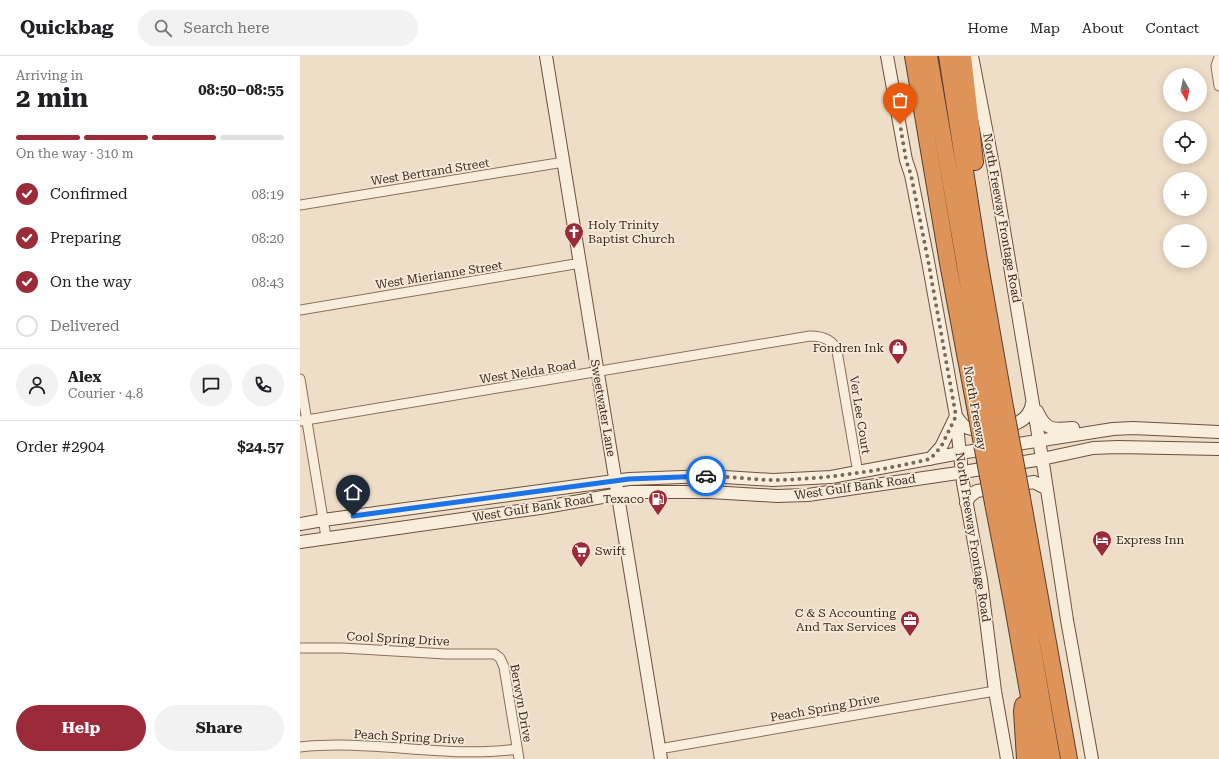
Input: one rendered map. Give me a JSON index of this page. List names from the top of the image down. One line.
{"streets":{"highway":["North Freeway"],"main road":["North Freeway Frontage Road","Sweetwater Lane","West Gulf Bank Road"],"street":["West Bertrand Street","West Mierianne Street","West Nelda Road","Ver Lee Court","Cool Spring Drive","Berwyn Drive","Peach Spring Drive"]},"crossings":[["West Bertrand Street","Sweetwater Lane"],["North Freeway Frontage Road","West Gulf Bank Road"],["North Freeway Frontage Road","Peach Spring Drive"],["West Mierianne Street","Sweetwater Lane"],["West Nelda Road","Sweetwater Lane"],["West Nelda Road","Ver Lee Court"],["Sweetwater Lane","West Gulf Bank Road"],["Sweetwater Lane","Peach Spring Drive"],["Ver Lee Court","West Gulf Bank Road"],["Cool Spring Drive","Berwyn Drive"],["Berwyn Drive","Peach Spring Drive"]],"places":{"church":["Holy Trinity Baptist Church"],"shop":["Fondren Ink"],"fuel station":["Texaco"],"hotel":["Express Inn"],"supermarket":["Swift"],"office":["C & S Accounting And Tax Services"]},"north":"bottom","page":{"header":"Quickbag","search":"Search here","nav":["Home","Map","About","Contact"],"heading":["2 min","Arriving in","08:50–08:55"],"panel":["Alex","Courier · 4.8","Order #2904","$24.57"],"map_buttons":["+","−"],"bar":"On the way · 310 m","list":[["Confirmed","08:19"],["Preparing","08:20"],["On the way","08:43"],"Delivered"],"buttons":["Help","Share"]}}
